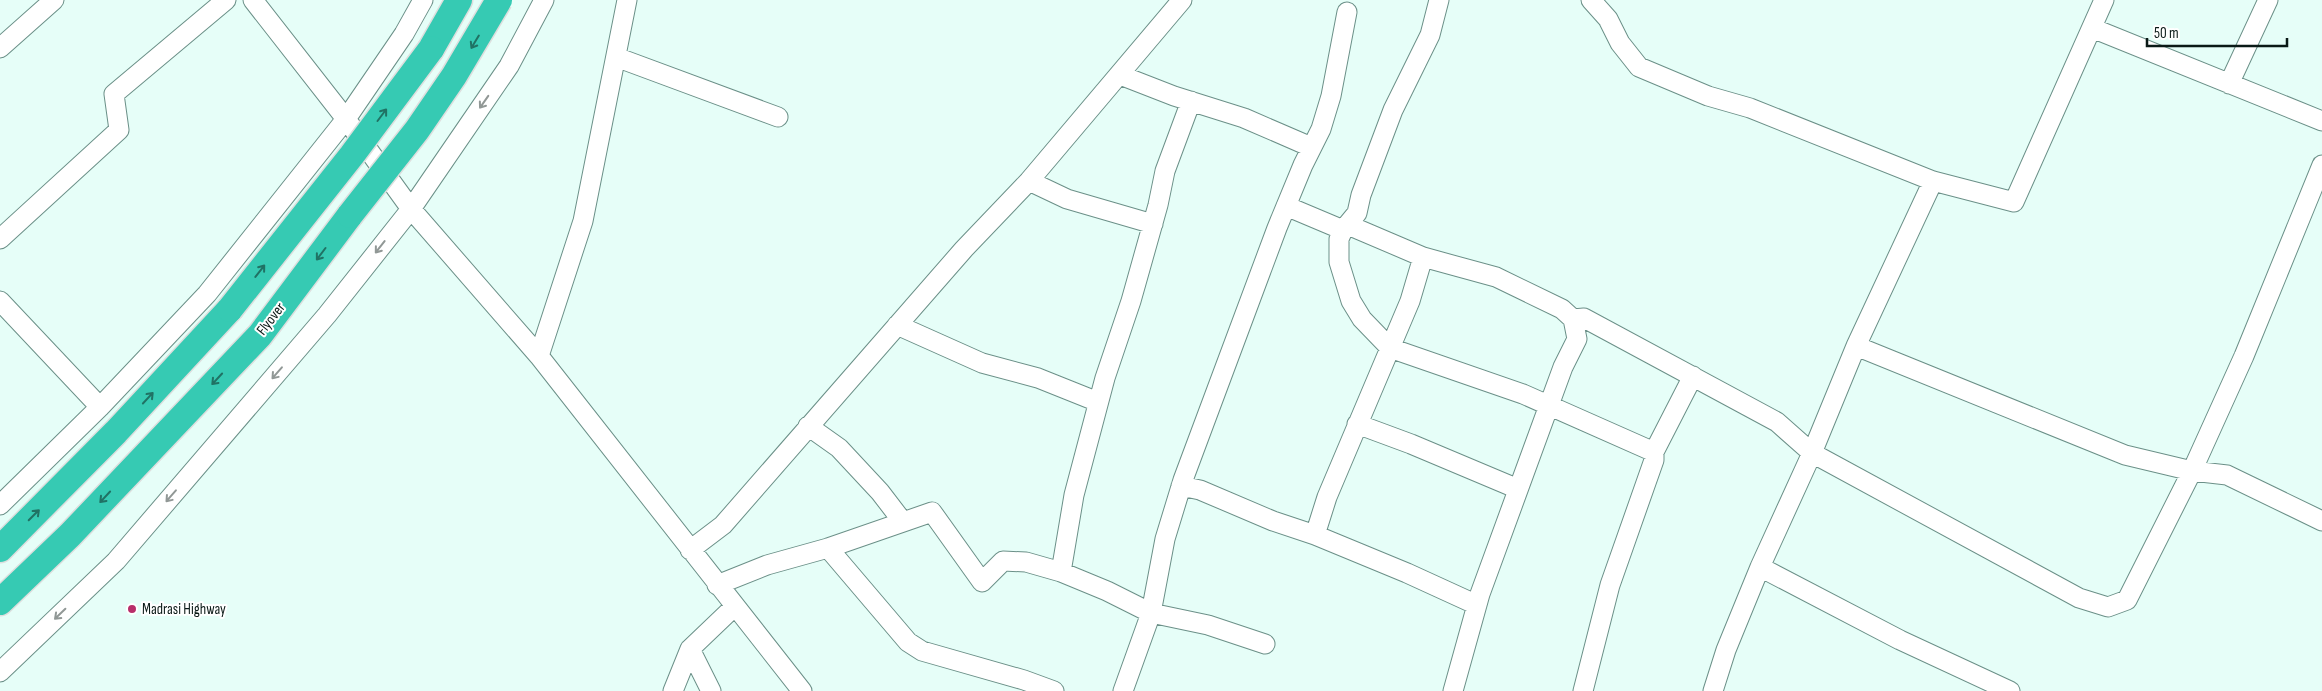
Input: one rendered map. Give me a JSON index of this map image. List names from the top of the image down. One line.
{"streets":{"highway":["Flyover"]},"places":["Madrasi Highway"],"scale_bar":"50 m"}
